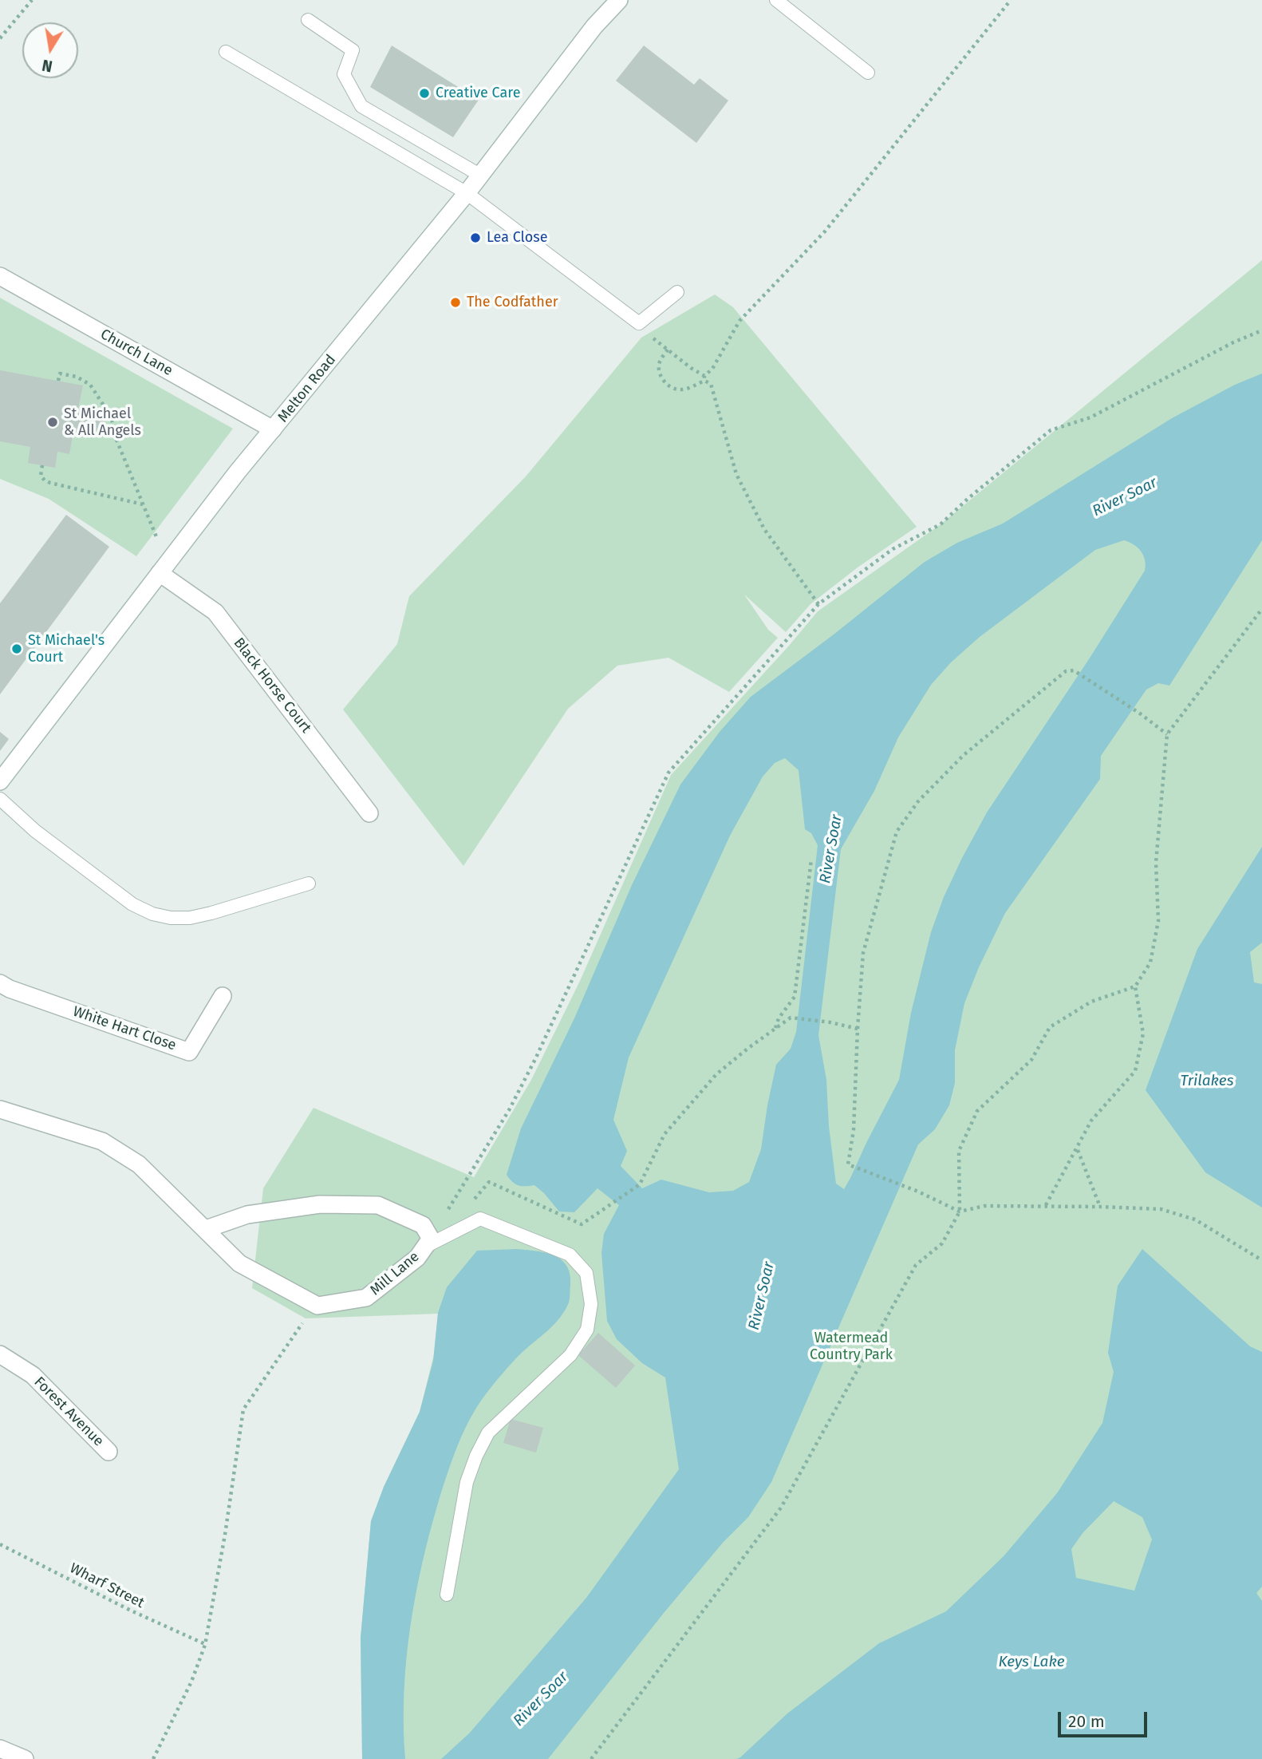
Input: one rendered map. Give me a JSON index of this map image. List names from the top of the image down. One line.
{"streets":{"street":["Church Lane","Melton Road","Black Horse Court","White Hart Close","Mill Lane","Forest Avenue"],"path":["Wharf Street"]},"crossings":[["Church Lane","Melton Road"],["Melton Road","Black Horse Court"]],"water":["River Soar","Trilakes","Keys Lake"],"parks":["Watermead Country Park"],"places":["Creative Care","Lea Close","The Codfather","St Michael & All Angels","St Michael's Court"],"scale_bar":"20 m","north":"bottom"}
